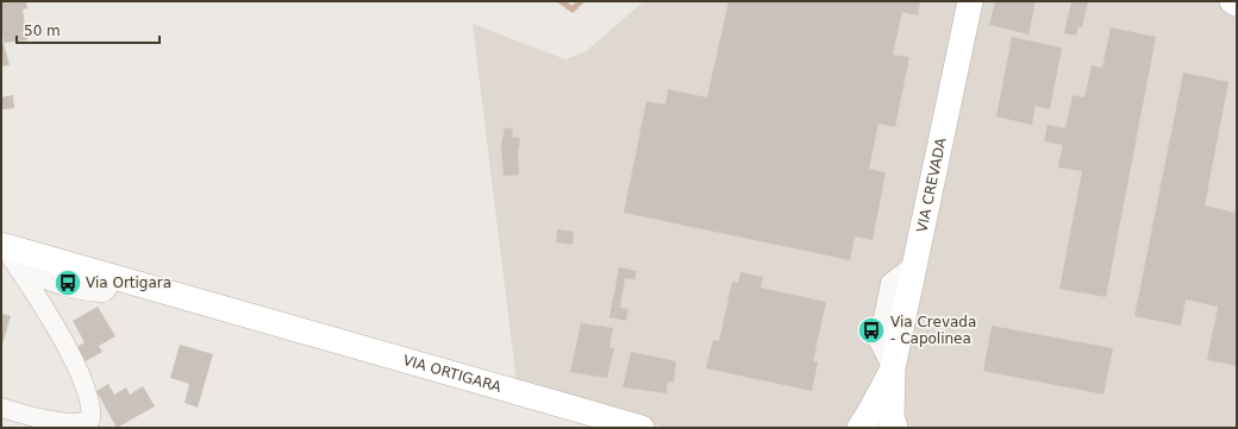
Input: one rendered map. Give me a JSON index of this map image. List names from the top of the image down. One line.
{"streets":{"main road":["VIA CREVADA","VIA ORTIGARA"]},"places":{"bus stop":["Via Ortigara","Via Crevada - Capolinea"]},"scale_bar":"50 m"}
